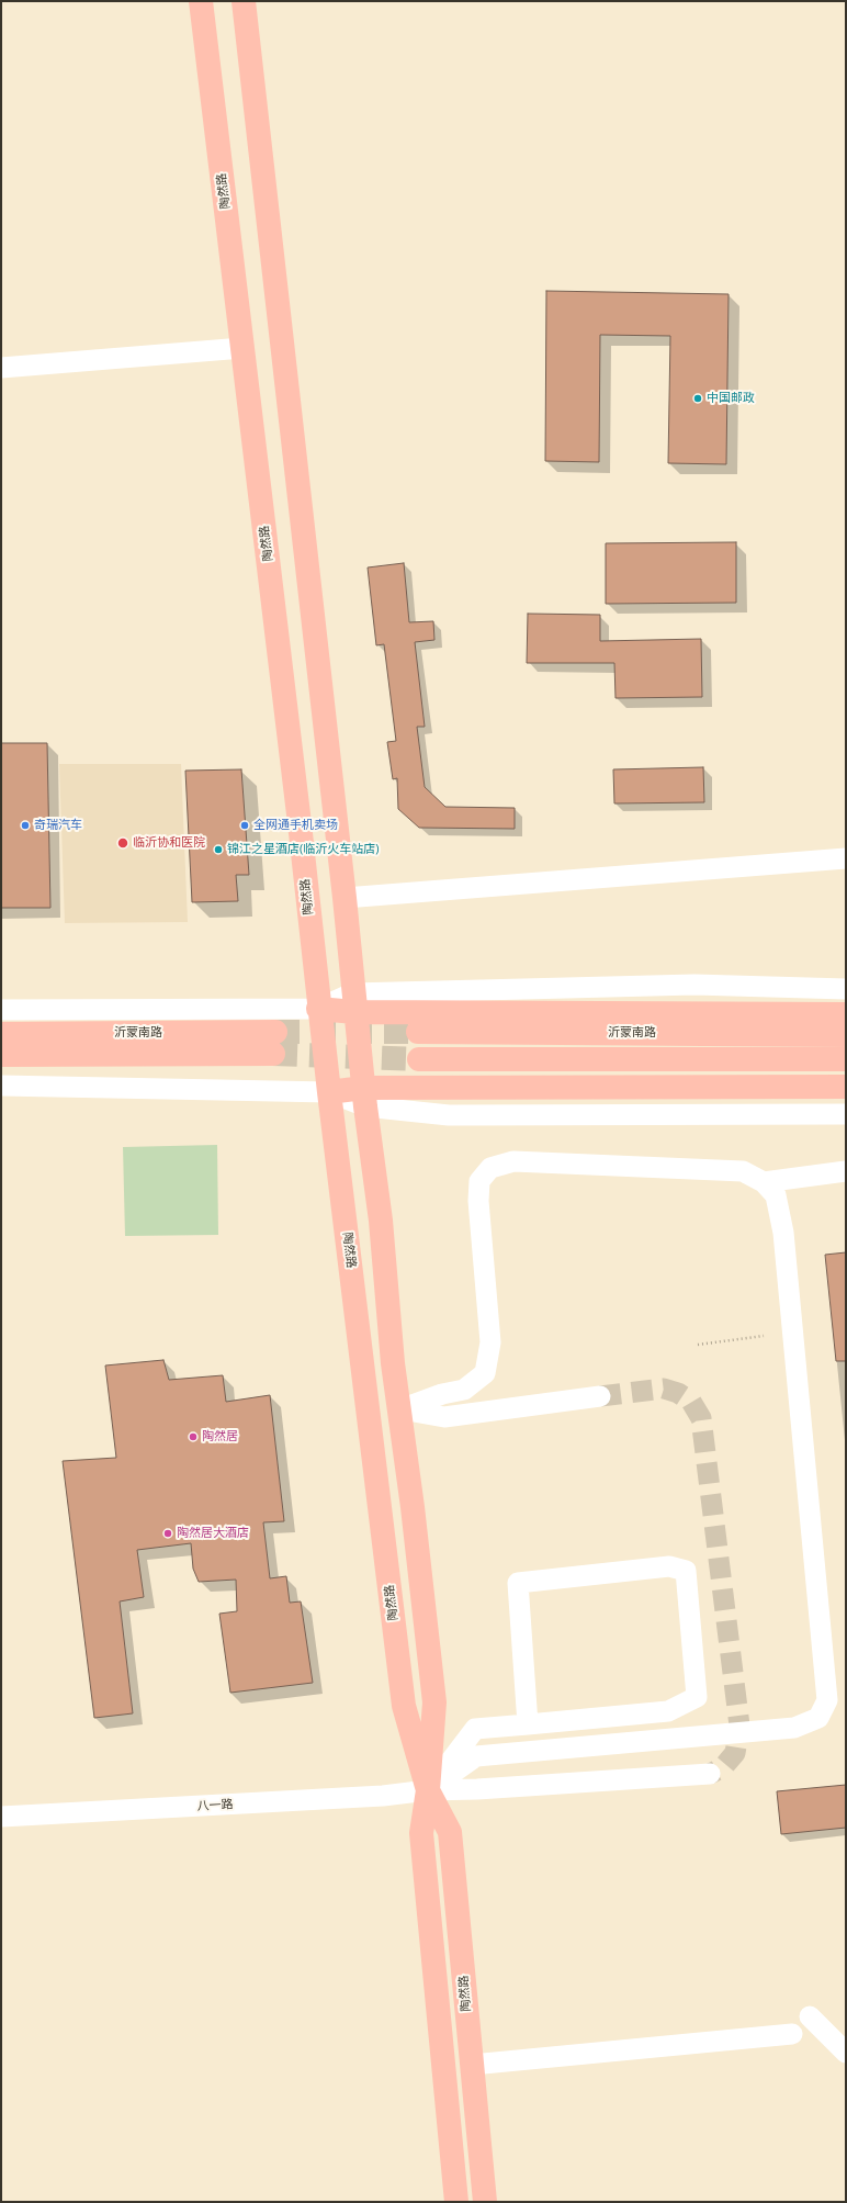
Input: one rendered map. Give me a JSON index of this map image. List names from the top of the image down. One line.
{"streets":{"main road":["陶然路","沂蒙南路"],"street":["八一路"]},"crossings":[["陶然路","八一路"]],"places":["中国邮政","奇瑞汽车","全网通手机卖场","临沂协和医院","锦江之星酒店(临沂火车站店)","陶然居","陶然居大酒店"]}
